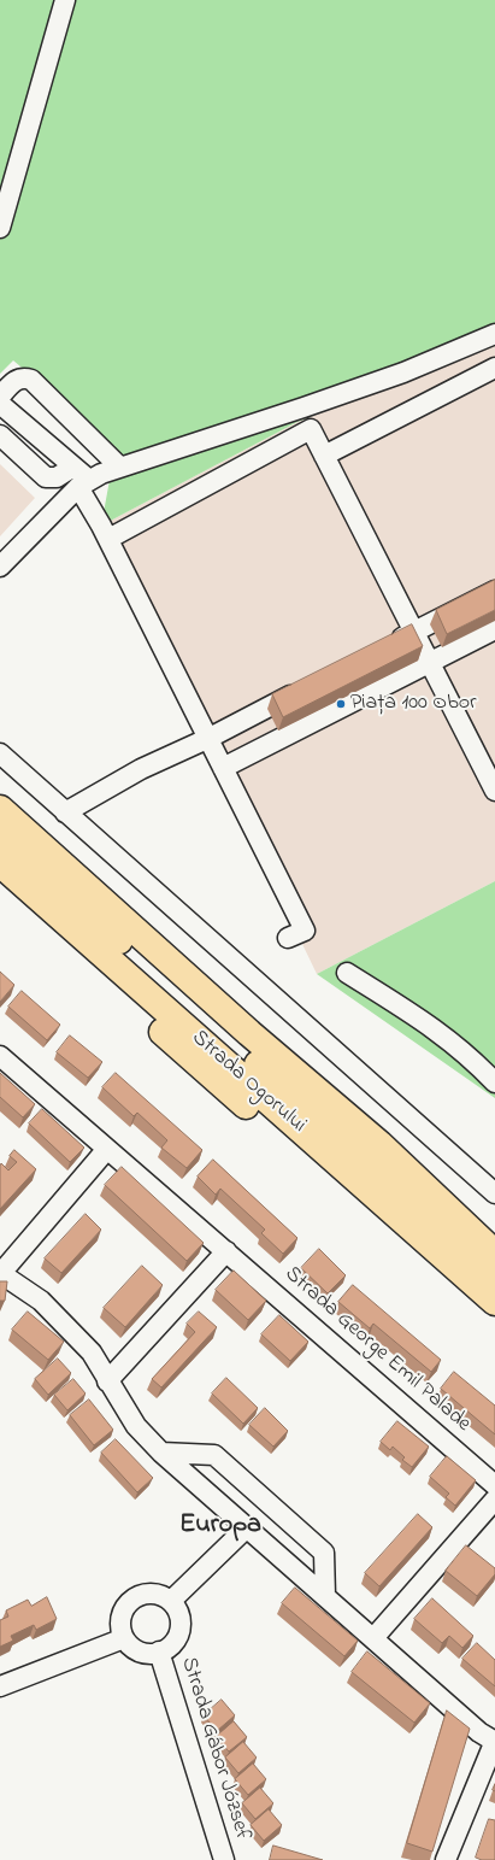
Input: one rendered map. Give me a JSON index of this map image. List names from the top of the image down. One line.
{"streets":{"highway":["Strada Ogorului"],"street":["Strada George Emil Palade","Strada Gábor József"]},"districts":["Europa"],"places":["Piața 100 Obor"]}
